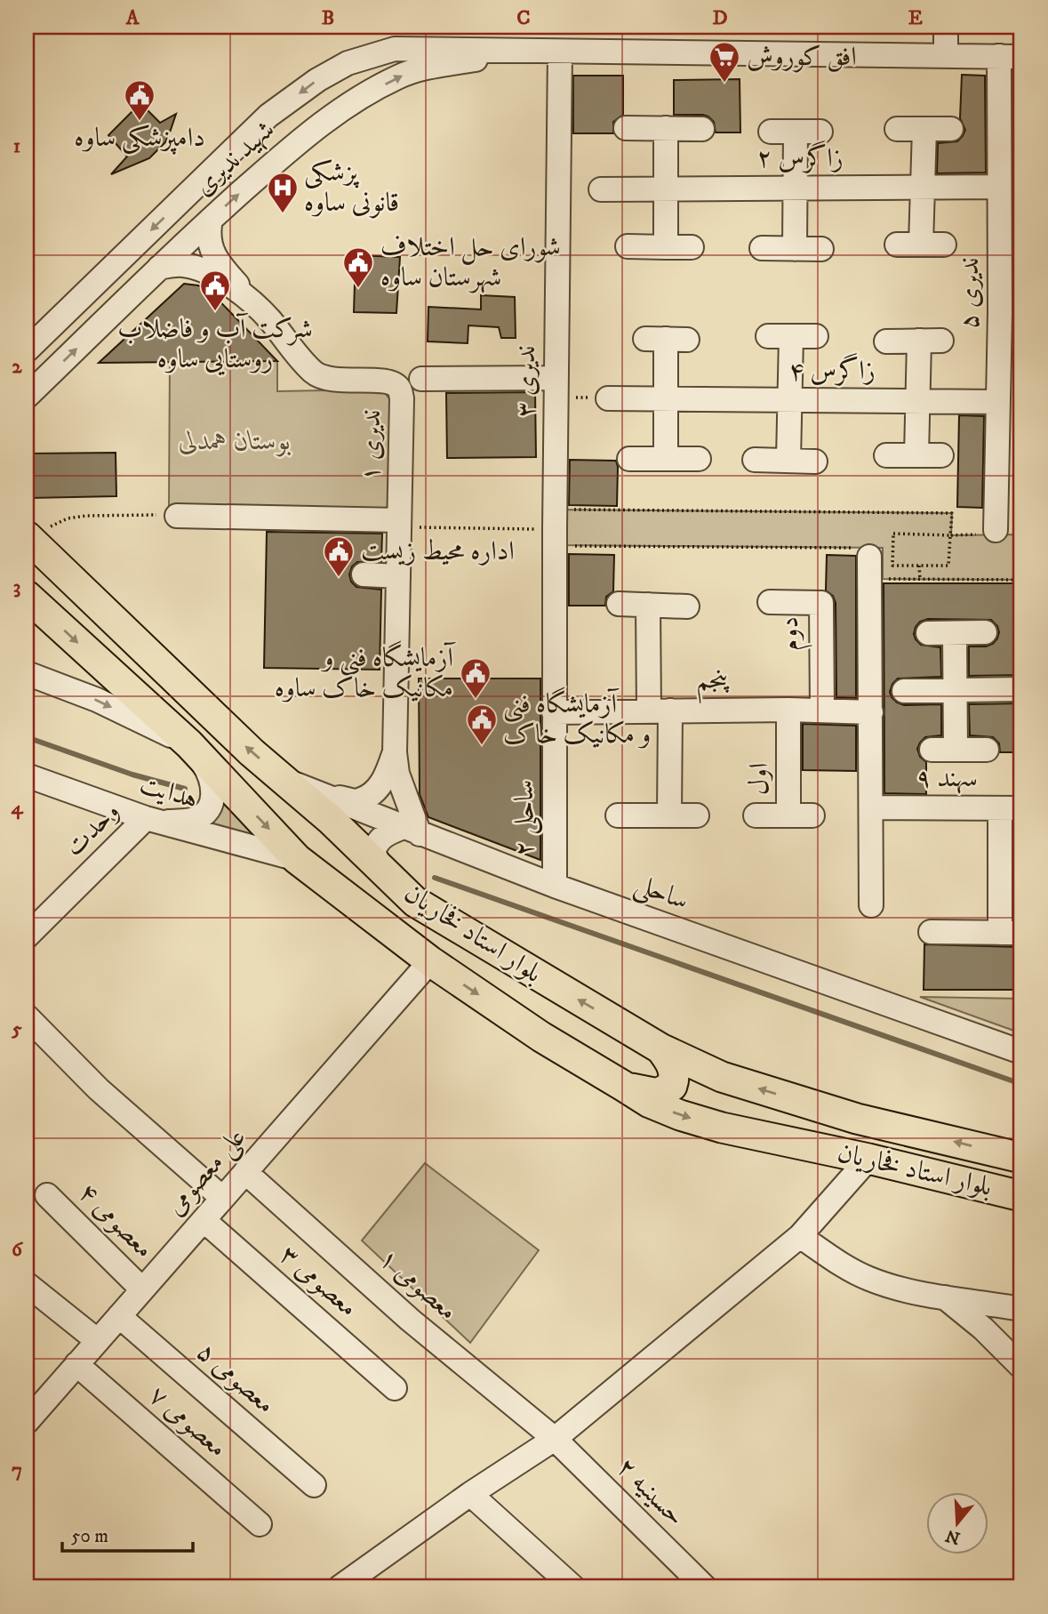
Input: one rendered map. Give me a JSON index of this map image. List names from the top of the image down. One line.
{"streets":{"main road":["بلوار استاد فخاریان"],"street":["شهید ندیری","زاگرس ۲","ندیری ۵","زاگرس ۴","ندیری ۳","ندیری ۱","دوم","پنجم","سهند ۹","اول","هدایت","ساحلی ۲","وحدت","ساحلی","علی معصومی","معصومی ۴","معصومی ۳","معصومی ۱","معصومی ۵","معصومی ۷","حسینیه ۲"]},"crossings":[["شهید ندیری","ندیری ۵"],["شهید ندیری","ندیری ۳"],["شهید ندیری","ندیری ۱"],["زاگرس ۲","ندیری ۵"],["ندیری ۵","زاگرس ۴"],["ندیری ۳","پنجم"],["ندیری ۳","ساحلی ۲"],["دوم","پنجم"],["پنجم","اول"],["پنجم","ساحلی ۲"],["هدایت","وحدت"],["هدایت","بلوار استاد فخاریان"],["ساحلی ۲","ساحلی"],["ساحلی","بلوار استاد فخاریان"],["بلوار استاد فخاریان","علی معصومی"],["علی معصومی","معصومی ۴"],["علی معصومی","معصومی ۳"],["علی معصومی","معصومی ۱"],["علی معصومی","معصومی ۵"],["علی معصومی","معصومی ۷"],["معصومی ۱","حسینیه ۲"]],"parks":["بوستان همدلی"],"places":{"supermarket":["افق کوروش"],"public building":["دامپزشکی ساوه","شورای حل اختلاف شهرستان ساوه","شرکت آب و فاضلاب روستایی ساوه","اداره محیط زیست","آزمایشگاه فنی و مکانیک خاک ساوه","آزمایشگاه فنی و مکانیک خاک"],"hospital":["پزشکی قانونی ساوه"]},"scale_bar":"50 m","north":"bottom","grid":{"columns":["A","B","C","D","E"],"rows":["1","2","3","4","5","6","7"]}}
